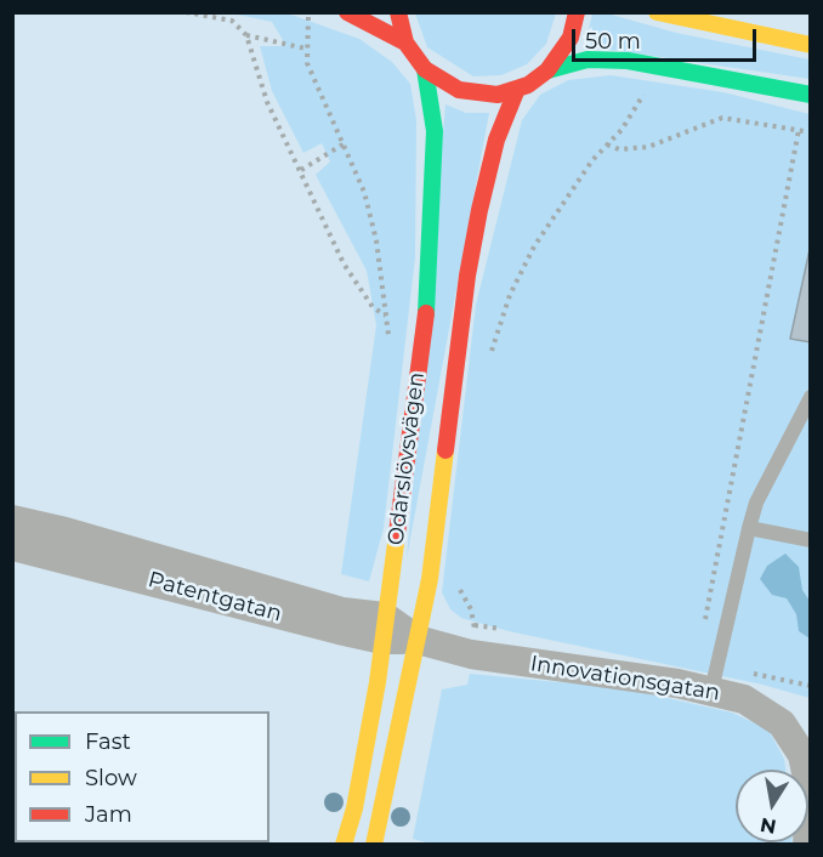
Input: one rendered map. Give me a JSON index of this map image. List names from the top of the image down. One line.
{"streets":{"main road":["Odarslövsvägen"],"street":["Patentgatan","Innovationsgatan"]},"crossings":[["Odarslövsvägen","Patentgatan"],["Odarslövsvägen","Innovationsgatan"],["Patentgatan","Innovationsgatan"]],"legend":["Fast","Slow","Jam"],"scale_bar":"50 m","north":"bottom"}
